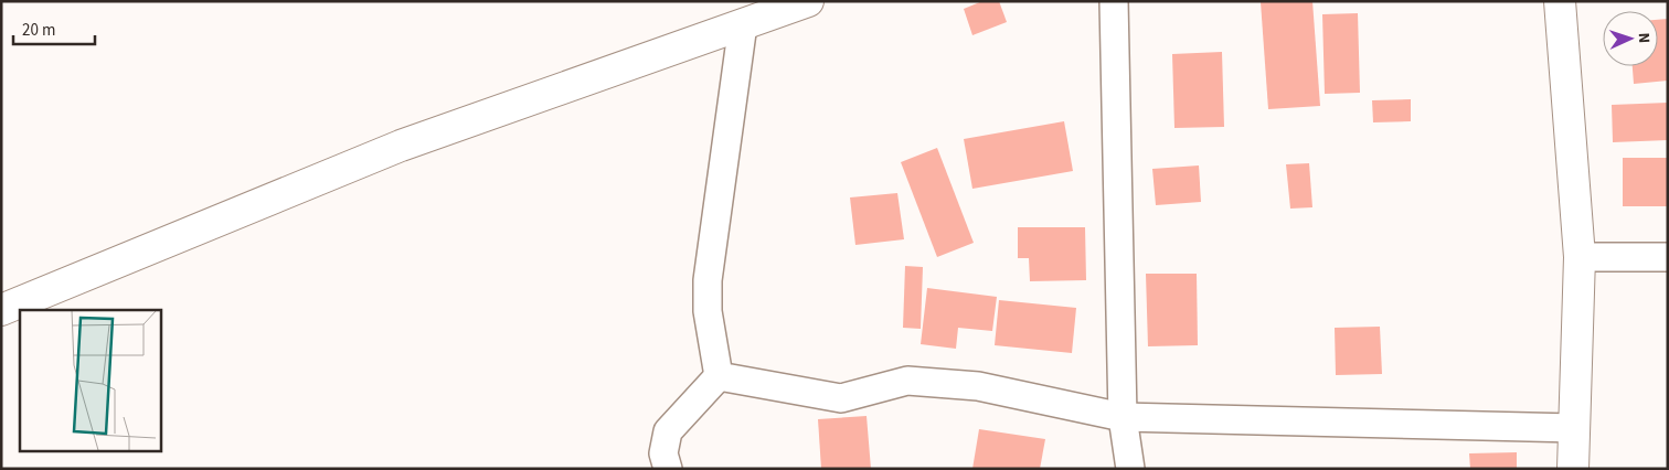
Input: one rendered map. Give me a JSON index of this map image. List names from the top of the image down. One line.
{"scale_bar":"20 m","north":"right"}
